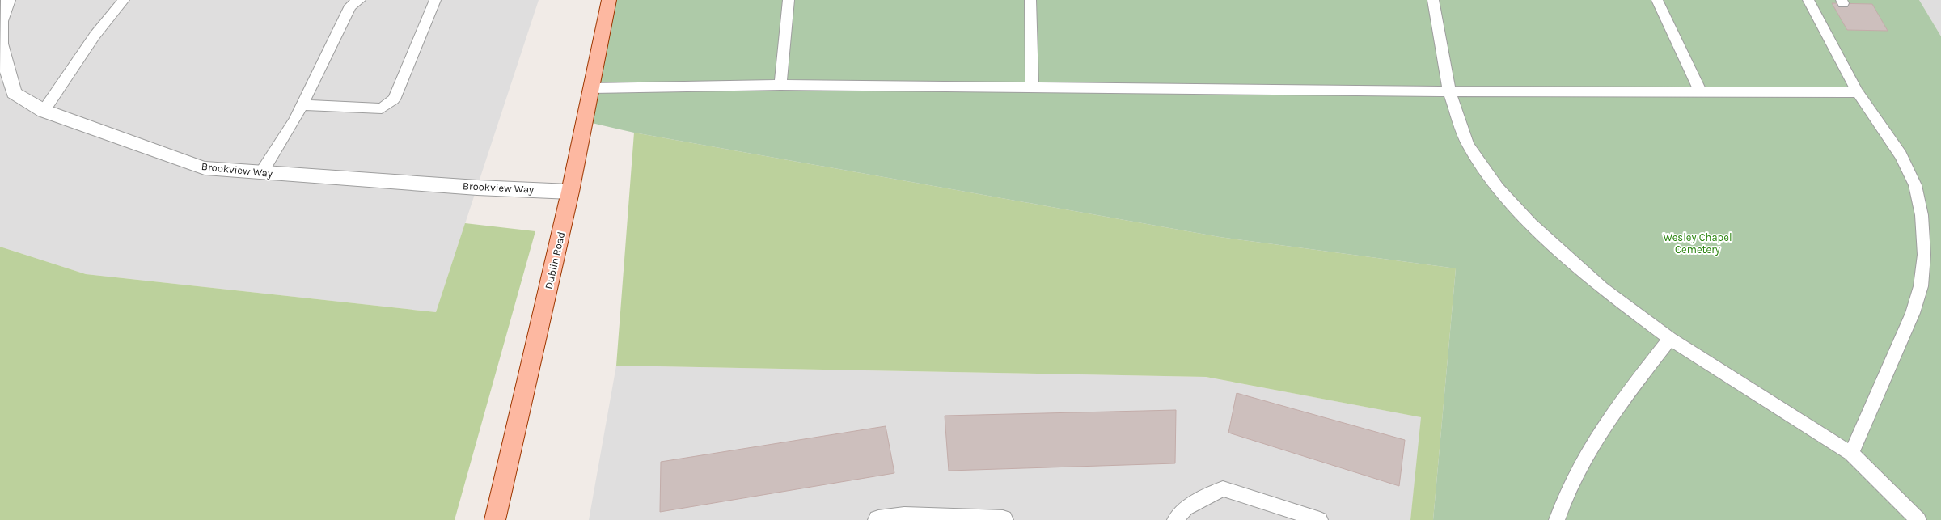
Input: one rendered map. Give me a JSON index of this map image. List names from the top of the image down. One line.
{"streets":{"main road":["Dublin Road"],"street":["Brookview Way"]},"crossings":[["Brookview Way","Dublin Road"]],"parks":["Wesley Chapel Cemetery"]}
